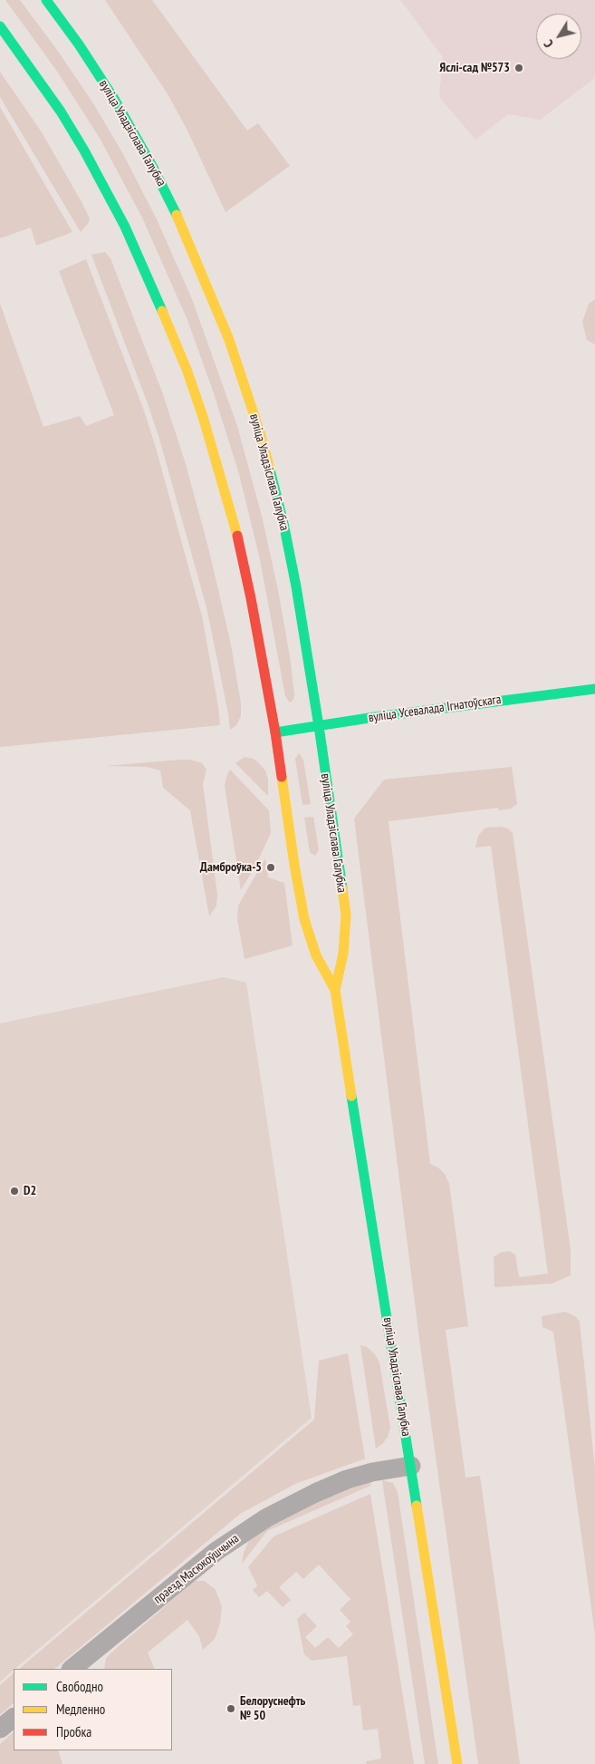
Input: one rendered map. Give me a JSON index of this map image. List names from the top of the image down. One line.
{"streets":{"main road":["вуліца Уладзіслава Галубка","вуліца Усевалада Ігнатоўскага"],"street":["праезд Масюкоўшчына"]},"crossings":[["вуліца Уладзіслава Галубка","вуліца Усевалада Ігнатоўскага"],["вуліца Уладзіслава Галубка","праезд Масюкоўшчына"]],"places":["Яслі-сад №573","Дамброўка-5","D2","Белоруснефть № 50"],"legend":["Свободно","Медленно","Пробка"],"north":"bottom left"}
